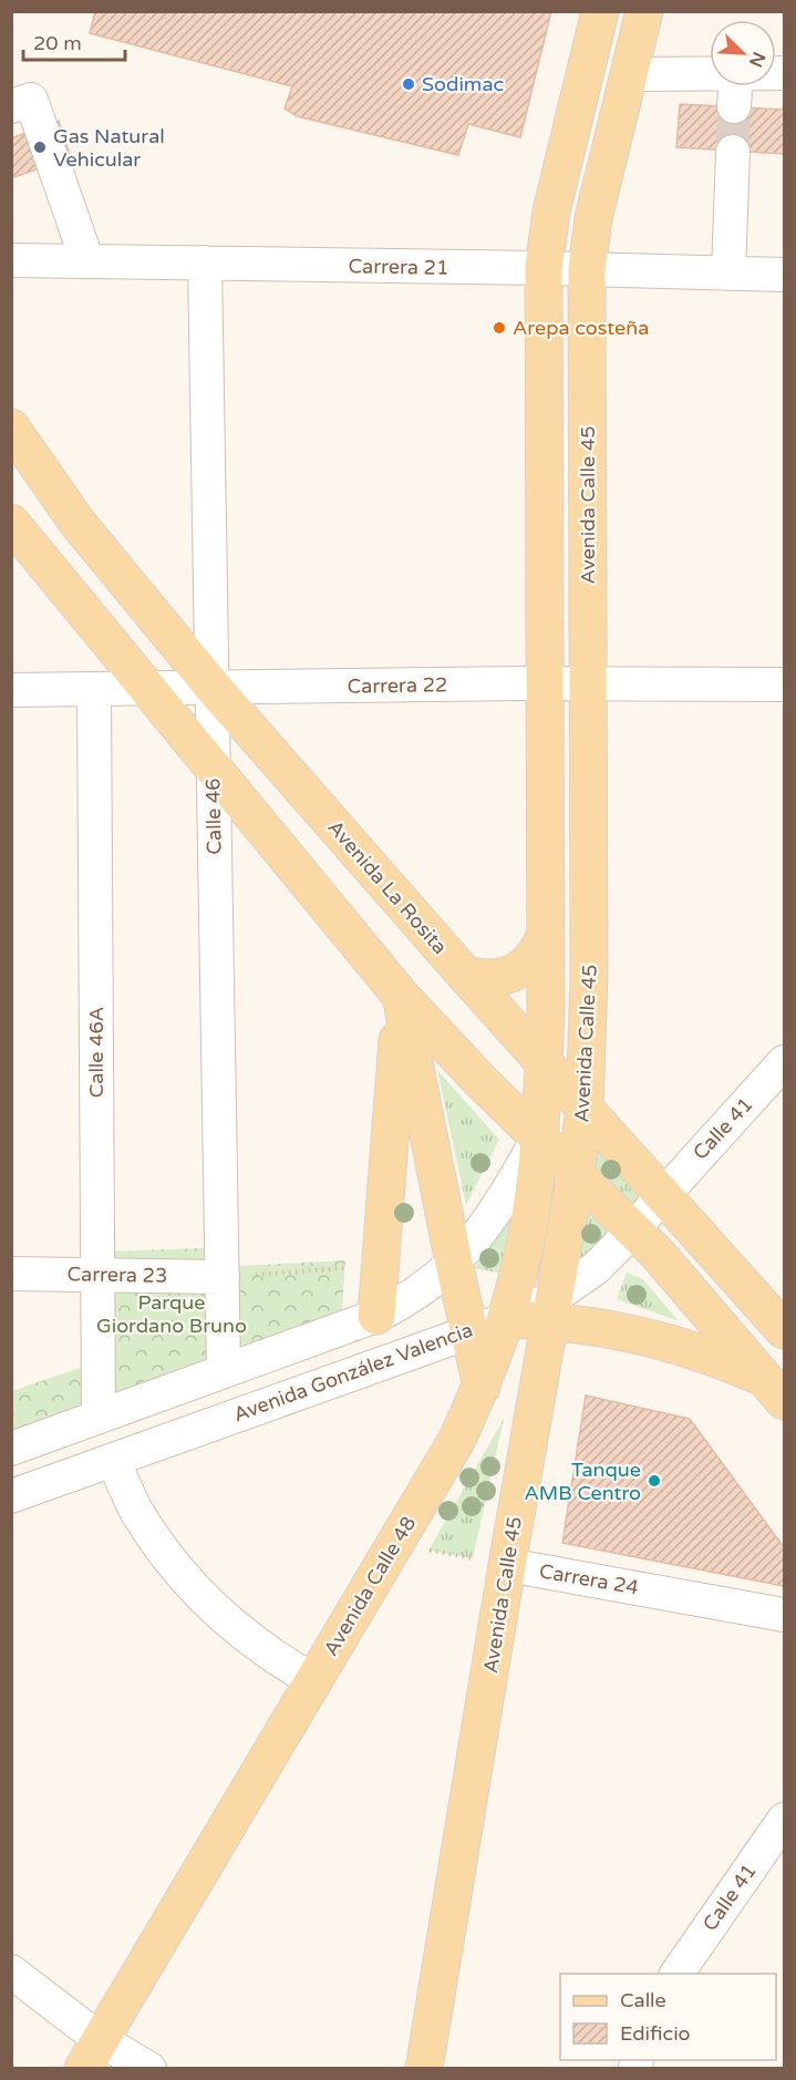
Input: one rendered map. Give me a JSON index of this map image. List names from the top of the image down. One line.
{"streets":{"main road":["Avenida Calle 45","Avenida La Rosita","Avenida Calle 48"],"street":["Carrera 21","Carrera 22","Calle 46","Calle 46A","Calle 41","Carrera 23","Avenida González Valencia","Carrera 24"]},"crossings":[["Carrera 21","Avenida Calle 45"],["Carrera 21","Calle 46"],["Avenida Calle 45","Carrera 22"],["Avenida Calle 45","Avenida La Rosita"],["Avenida Calle 45","Carrera 24"],["Avenida Calle 45","Avenida Calle 48"],["Carrera 22","Calle 46"],["Carrera 22","Avenida La Rosita"],["Carrera 22","Calle 46A"],["Calle 46","Avenida La Rosita"],["Calle 46","Carrera 23"],["Avenida La Rosita","Calle 41"],["Avenida La Rosita","Avenida Calle 48"],["Calle 46A","Carrera 23"],["Avenida González Valencia","Avenida Calle 48"]],"parks":["Parque Giordano Bruno"],"places":["Sodimac","Gas Natural Vehicular","Arepa costeña","Tanque AMB Centro"],"legend":["Calle","Edificio"],"scale_bar":"20 m","north":"bottom right"}
